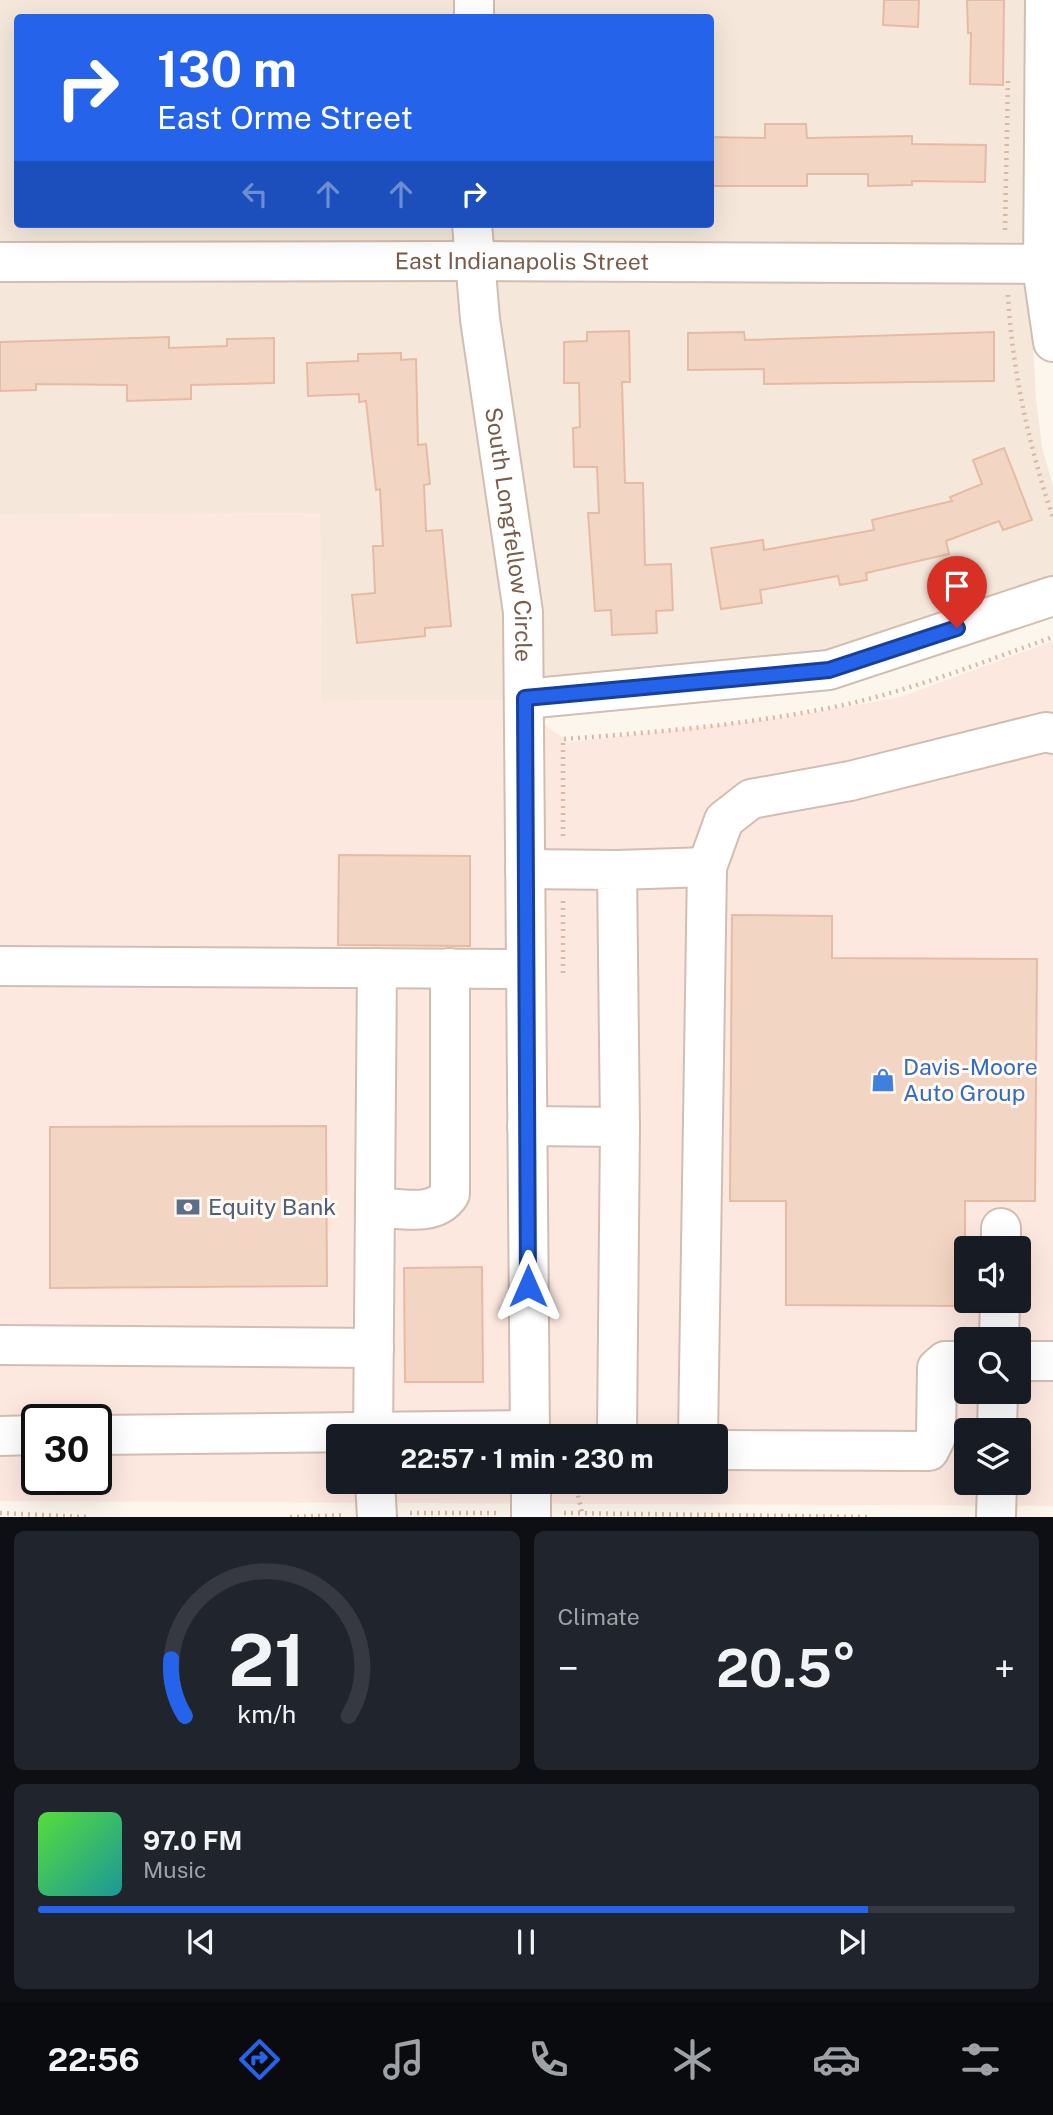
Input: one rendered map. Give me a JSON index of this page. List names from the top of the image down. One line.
{"streets":{"street":["East Indianapolis Street","South Longfellow Circle"]},"crossings":[["East Indianapolis Street","South Longfellow Circle"]],"places":{"shop":["Davis-Moore Auto Group"],"bank":["Equity Bank"]},"page":{"turn":["130 m","East Orme Street"],"limit":"30","trip":"22:57 · 1 min · 230 m","tile":"Climate","heat":["−","20.5°","+"],"song":["97.0 FM","Music"],"tabs":"22:56","gauge":["21","km/h"]}}
